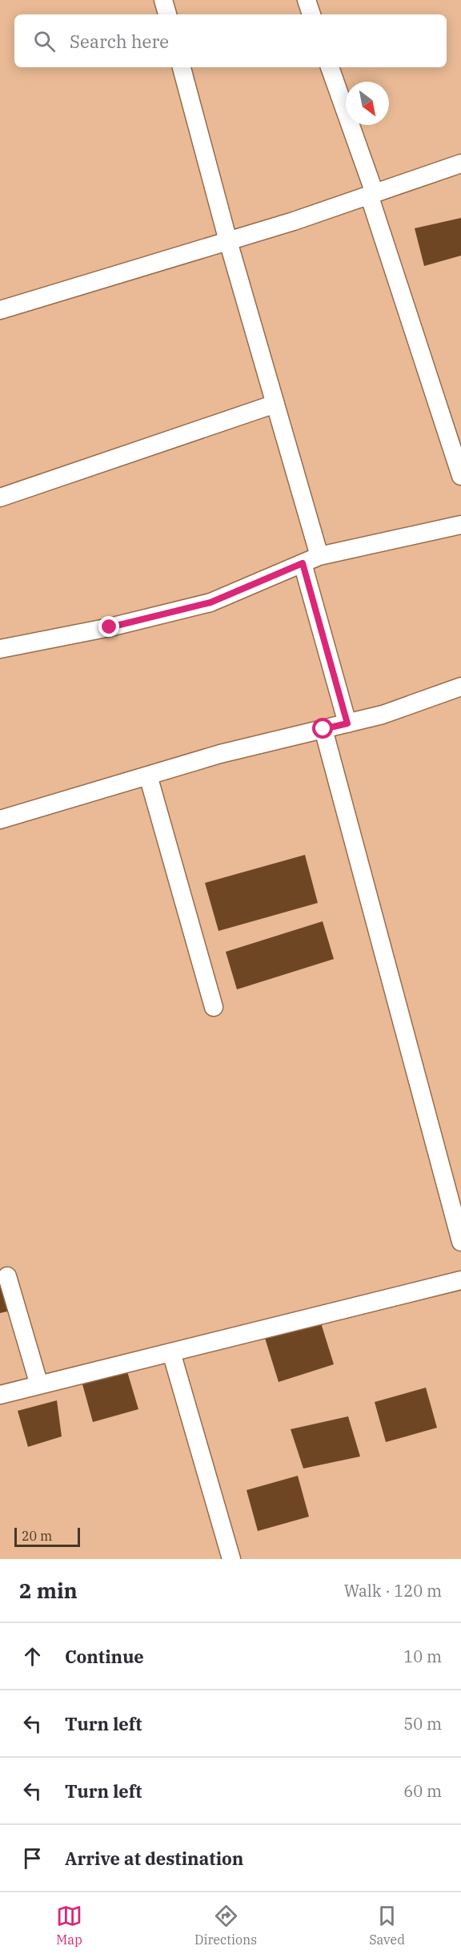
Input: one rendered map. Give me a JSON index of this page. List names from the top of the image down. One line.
{"scale_bar":"20 m","north":"bottom right","page":{"search":"Search here","scale":"20 m","heading":["2 min","Walk · 120 m"],"list":[["Continue","10 m"],["Turn left","50 m"],["Turn left","60 m"],"Arrive at destination"],"nav":["Map","Directions","Saved"]}}
